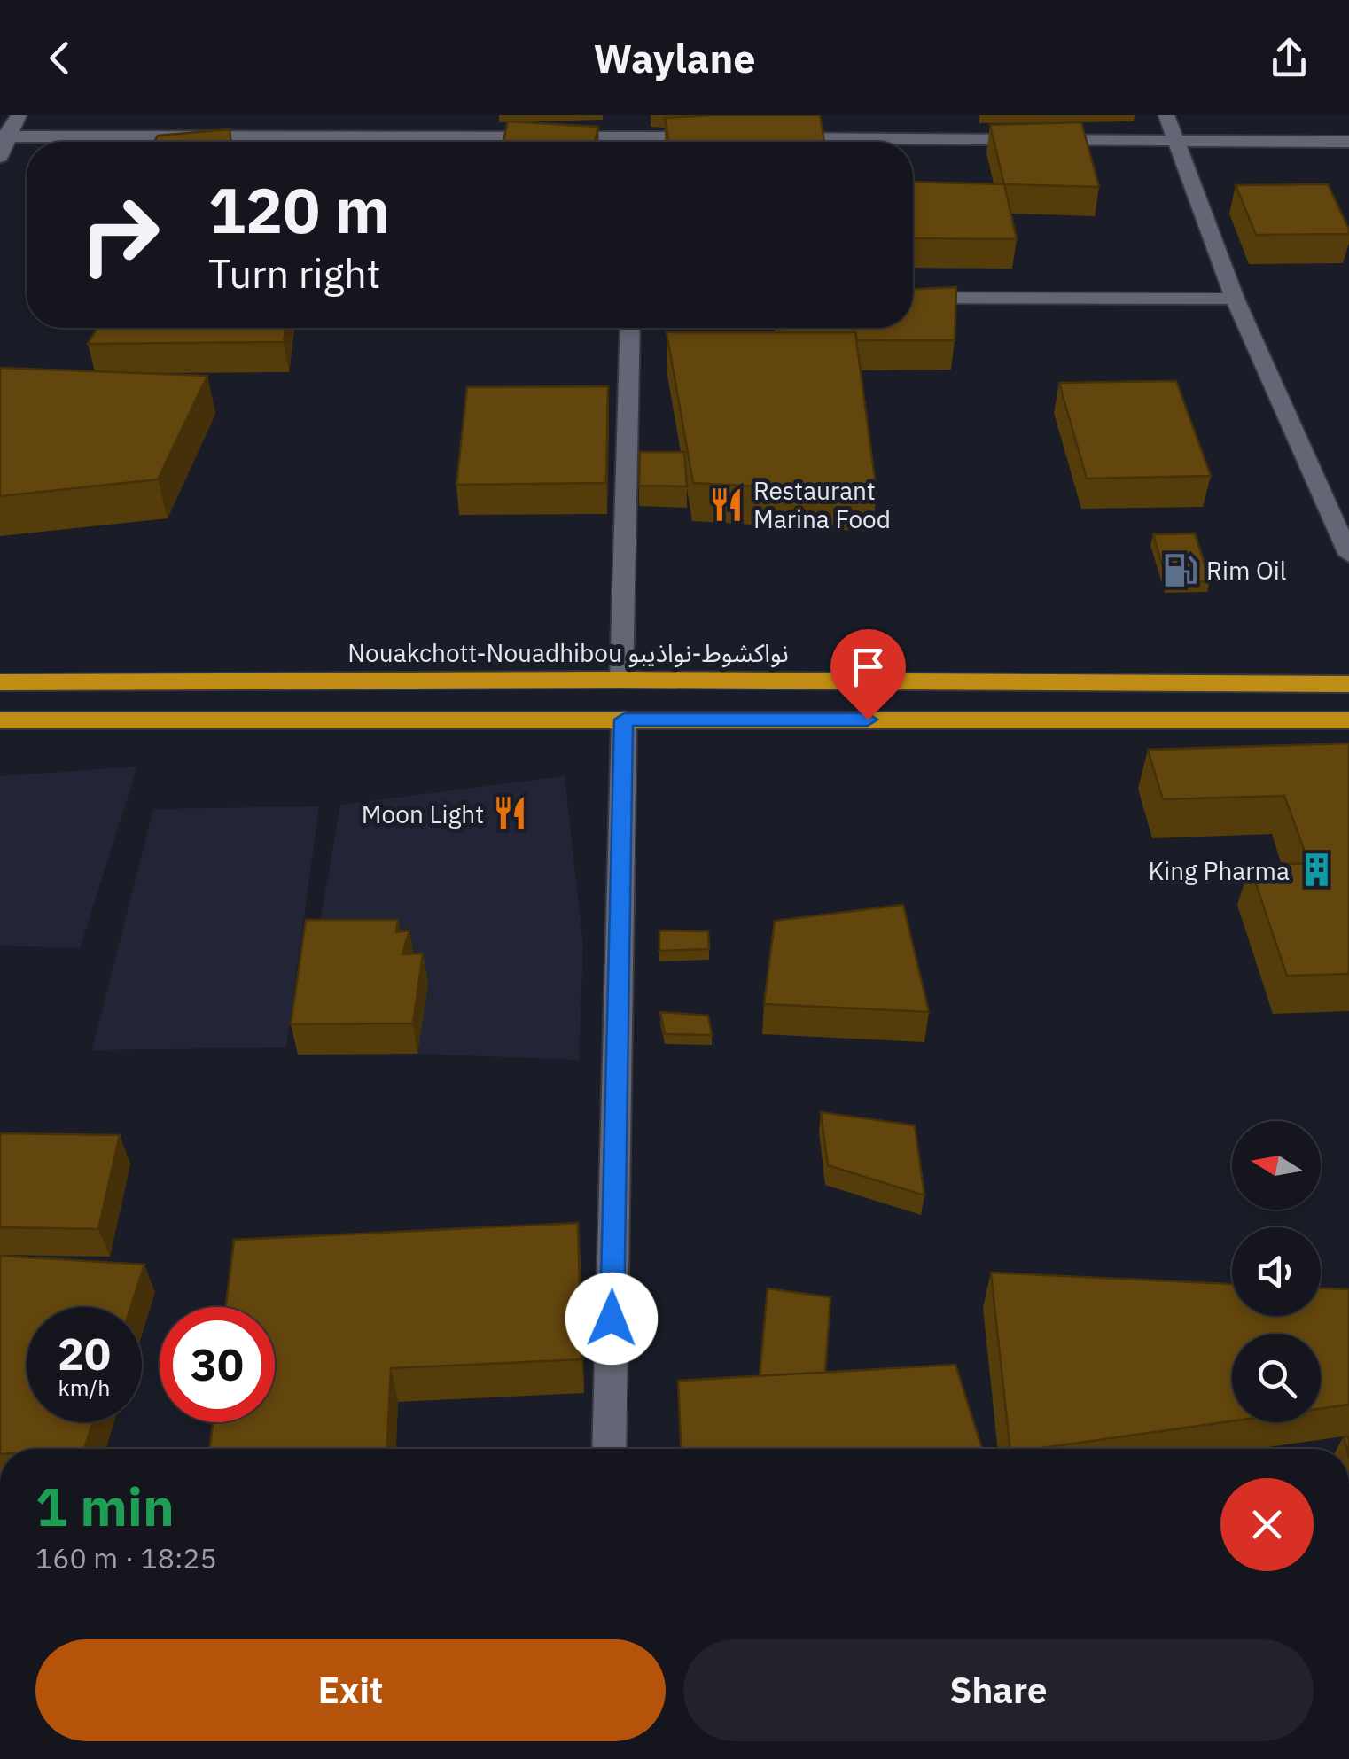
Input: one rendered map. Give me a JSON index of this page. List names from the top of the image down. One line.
{"streets":{"highway":["Nouakchott-Nouadhibou نواكشوط-نواذيبو"]},"places":{"restaurant":["Restaurant Marina Food","Moon Light"],"fuel station":["Rim Oil"],"building":["King Pharma"]},"north":"left","page":{"header":"Waylane","turn":["120 m","Turn right"],"speed":"20 km/h","limit":"30","heading":["1 min","160 m · 18:25"],"buttons":["Exit","Share"]}}
